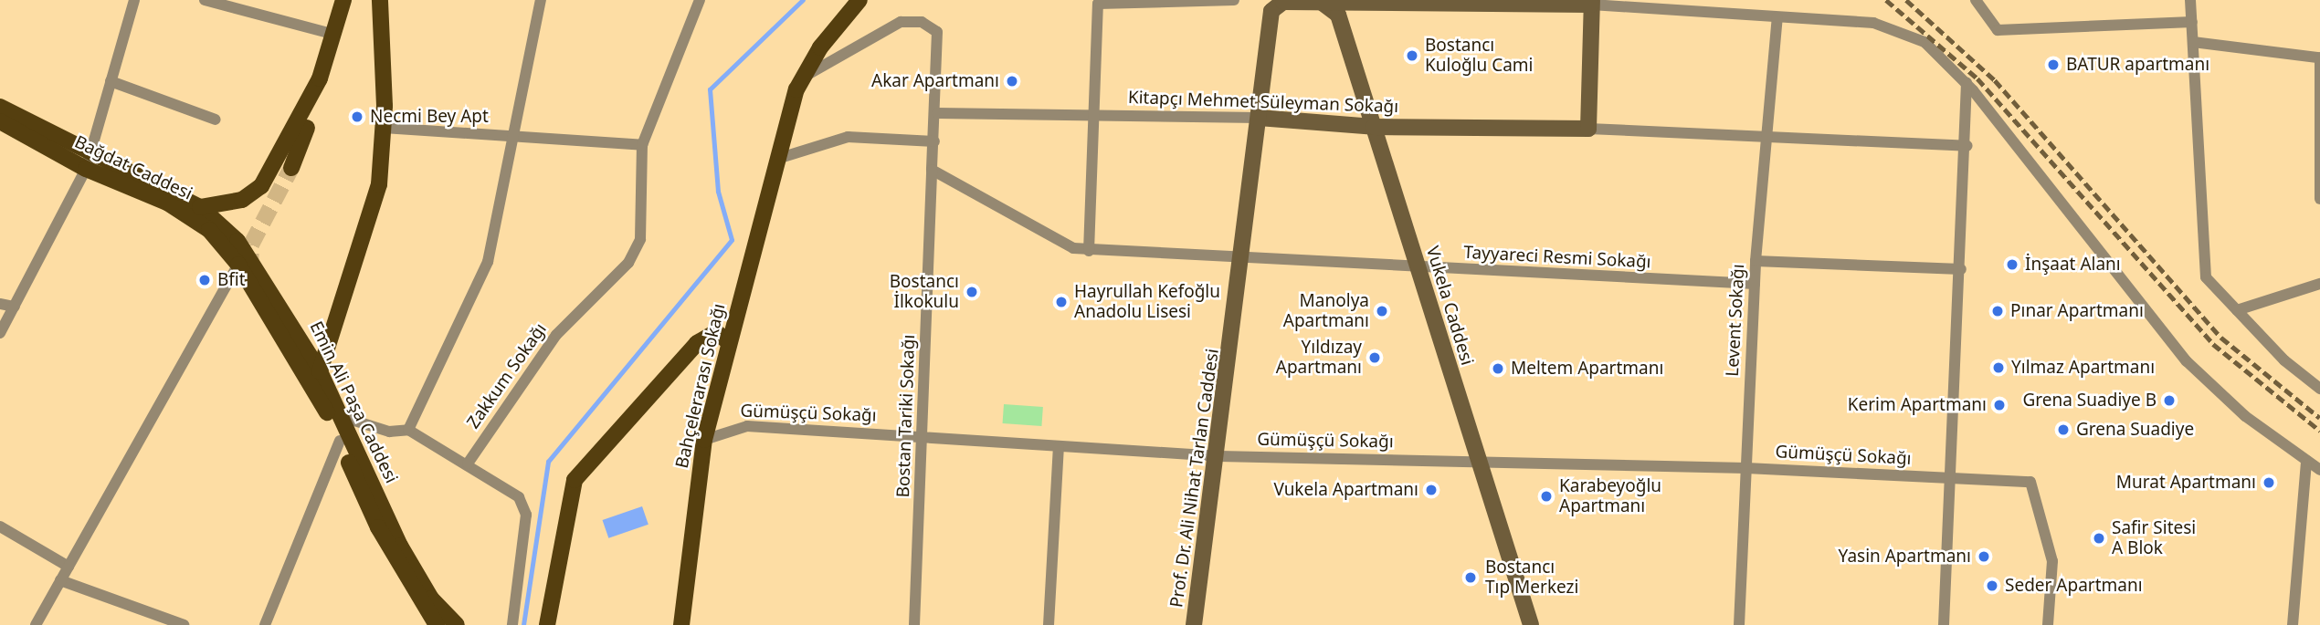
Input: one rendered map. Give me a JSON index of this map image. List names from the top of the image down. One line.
{"streets":{"main road":["Kitapçı Mehmet Süleyman Sokağı","Bağdat Caddesi","Vukela Caddesi","Bahçelerarası Sokağı","Emin Ali Paşa Caddesi","Prof. Dr. Ali Nihat Tarlan Caddesi"],"street":["Tayyareci Resmi Sokağı","Levent Sokağı","Zakkum Sokağı","Gümüşçü Sokağı","Bostan Tariki Sokağı"]},"crossings":[["Kitapçı Mehmet Süleyman Sokağı","Vukela Caddesi"],["Kitapçı Mehmet Süleyman Sokağı","Bostan Tariki Sokağı"],["Kitapçı Mehmet Süleyman Sokağı","Prof. Dr. Ali Nihat Tarlan Caddesi"],["Bağdat Caddesi","Emin Ali Paşa Caddesi"],["Tayyareci Resmi Sokağı","Vukela Caddesi"],["Tayyareci Resmi Sokağı","Levent Sokağı"],["Tayyareci Resmi Sokağı","Bostan Tariki Sokağı"],["Tayyareci Resmi Sokağı","Prof. Dr. Ali Nihat Tarlan Caddesi"],["Vukela Caddesi","Gümüşçü Sokağı"],["Vukela Caddesi","Prof. Dr. Ali Nihat Tarlan Caddesi"],["Levent Sokağı","Gümüşçü Sokağı"],["Bahçelerarası Sokağı","Gümüşçü Sokağı"],["Bahçelerarası Sokağı","Bostan Tariki Sokağı"],["Gümüşçü Sokağı","Bostan Tariki Sokağı"],["Gümüşçü Sokağı","Prof. Dr. Ali Nihat Tarlan Caddesi"]],"places":["Bostancı Kuloğlu Cami","BATUR apartmanı","Akar Apartmanı","Necmi Bey Apt","İnşaat Alanı","Bfit","Bostancı İlkokulu","Hayrullah Kefoğlu Anadolu Lisesi","Manolya Apartmanı","Pınar Apartmanı","Yıldızay Apartmanı","Yılmaz Apartmanı","Meltem Apartmanı","Grena Suadiye B","Kerim Apartmanı","Grena Suadiye","Murat Apartmanı","Vukela Apartmanı","Karabeyoğlu Apartmanı","Safir Sitesi A Blok","Yasin Apartmanı","Bostancı Tıp Merkezi","Seder Apartmanı"]}
